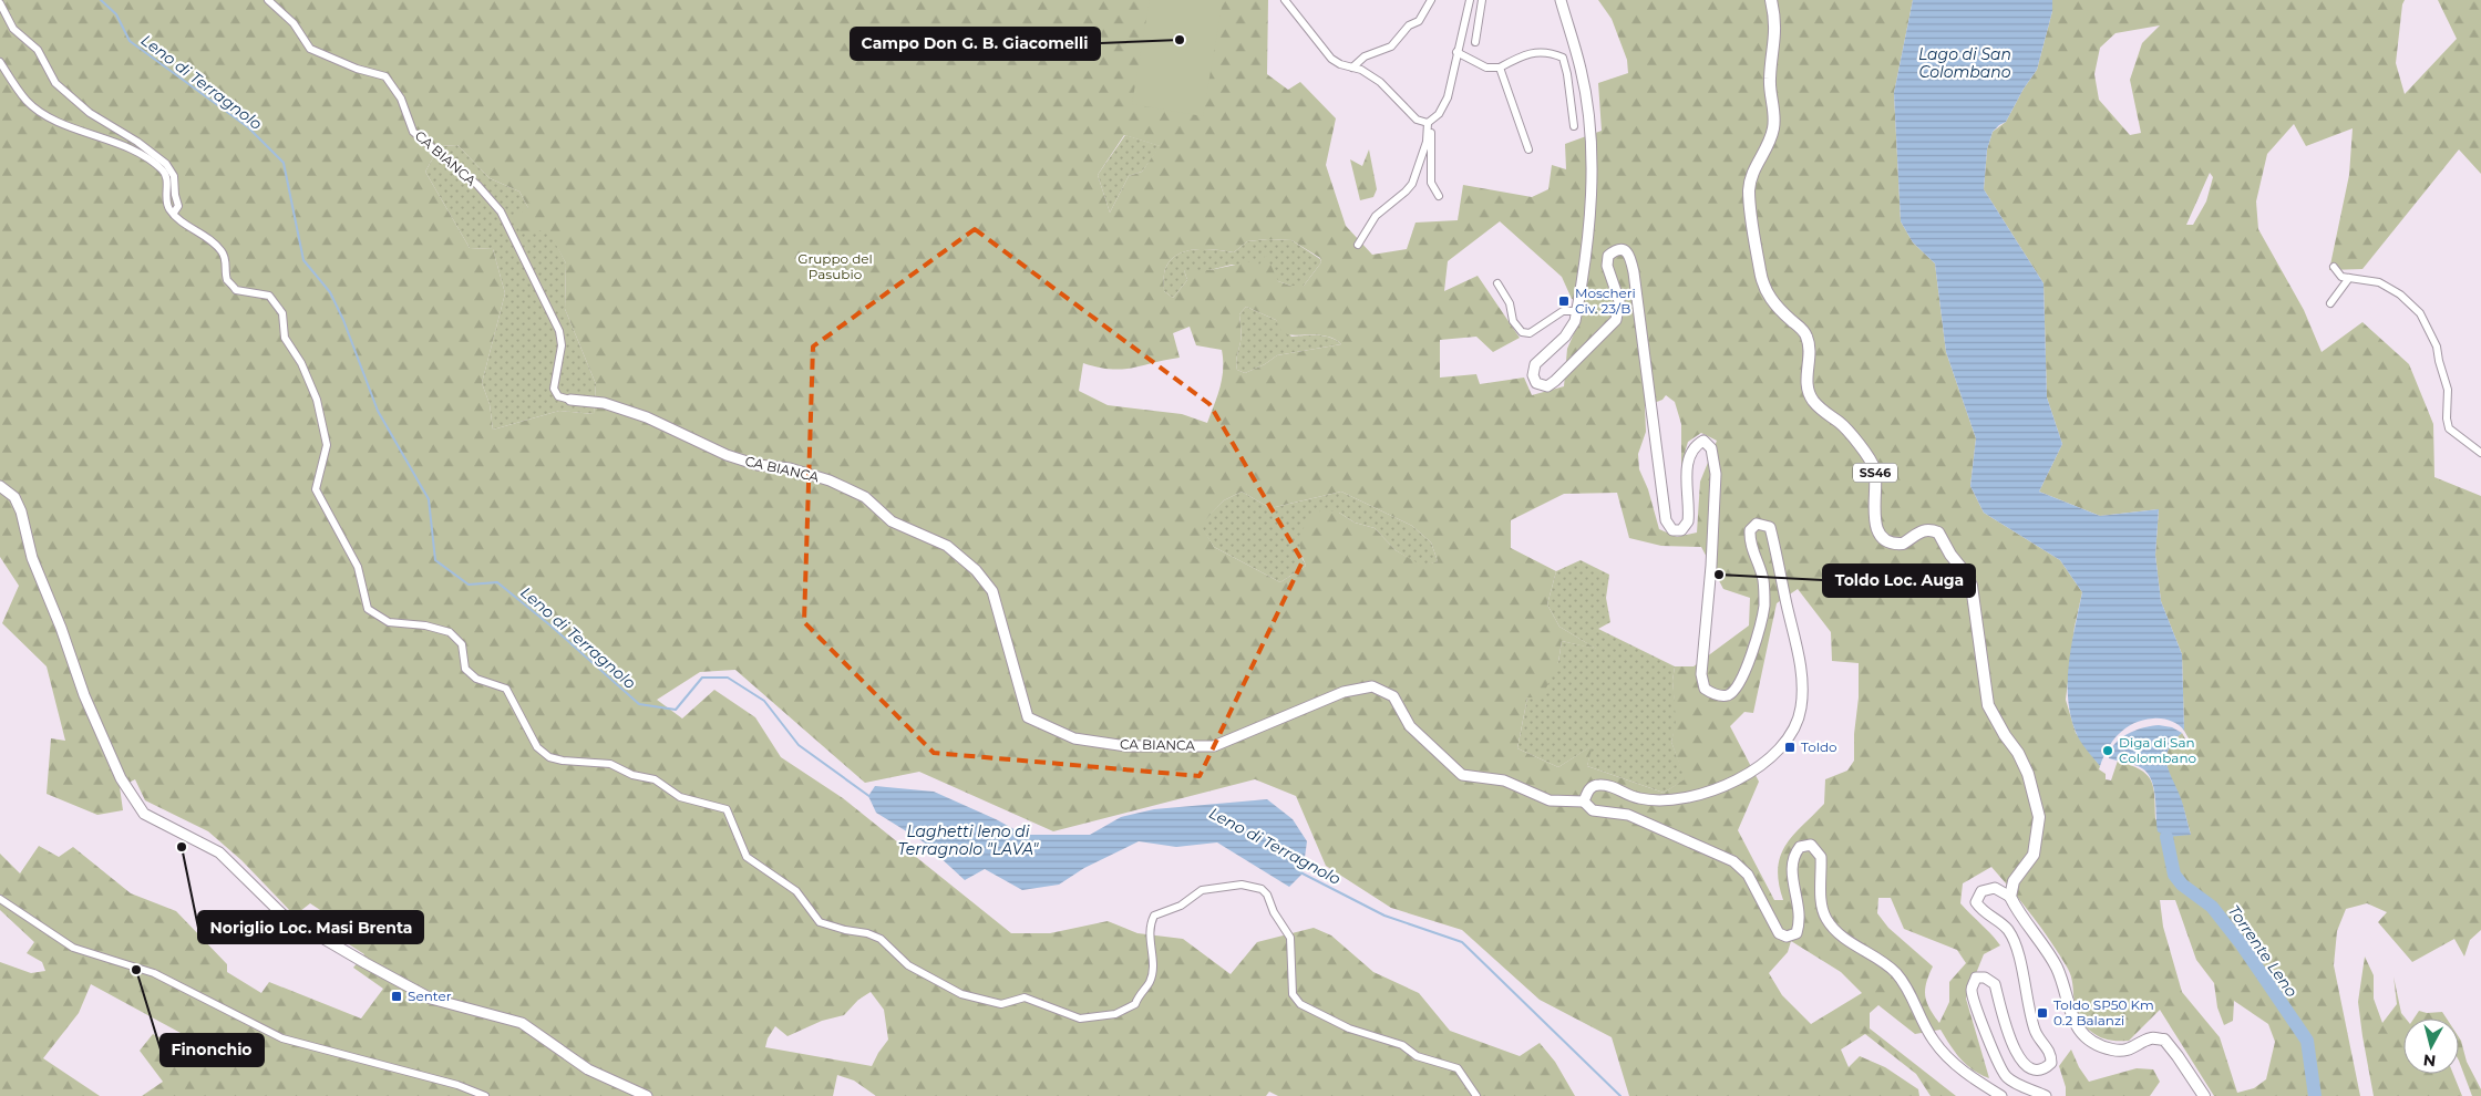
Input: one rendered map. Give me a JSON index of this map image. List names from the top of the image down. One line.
{"streets":{"main road":["SS46"],"street":["CA BIANCA"]},"water":["Lago di San Colombano","Leno di Terragnolo","Laghetti leno di Terragnolo \"LAVA\"","Torrente Leno"],"parks":["Gruppo del Pasubio"],"places":{"other":["Campo Don G. B. Giacomelli","Toldo Loc. Auga","Diga di San Colombano","Noriglio Loc. Masi Brenta","Finonchio"],"transit":["Moscheri Civ. 23/B","Toldo","Senter","Toldo SP50 Km 0.2 Balanzi"]},"north":"bottom"}
